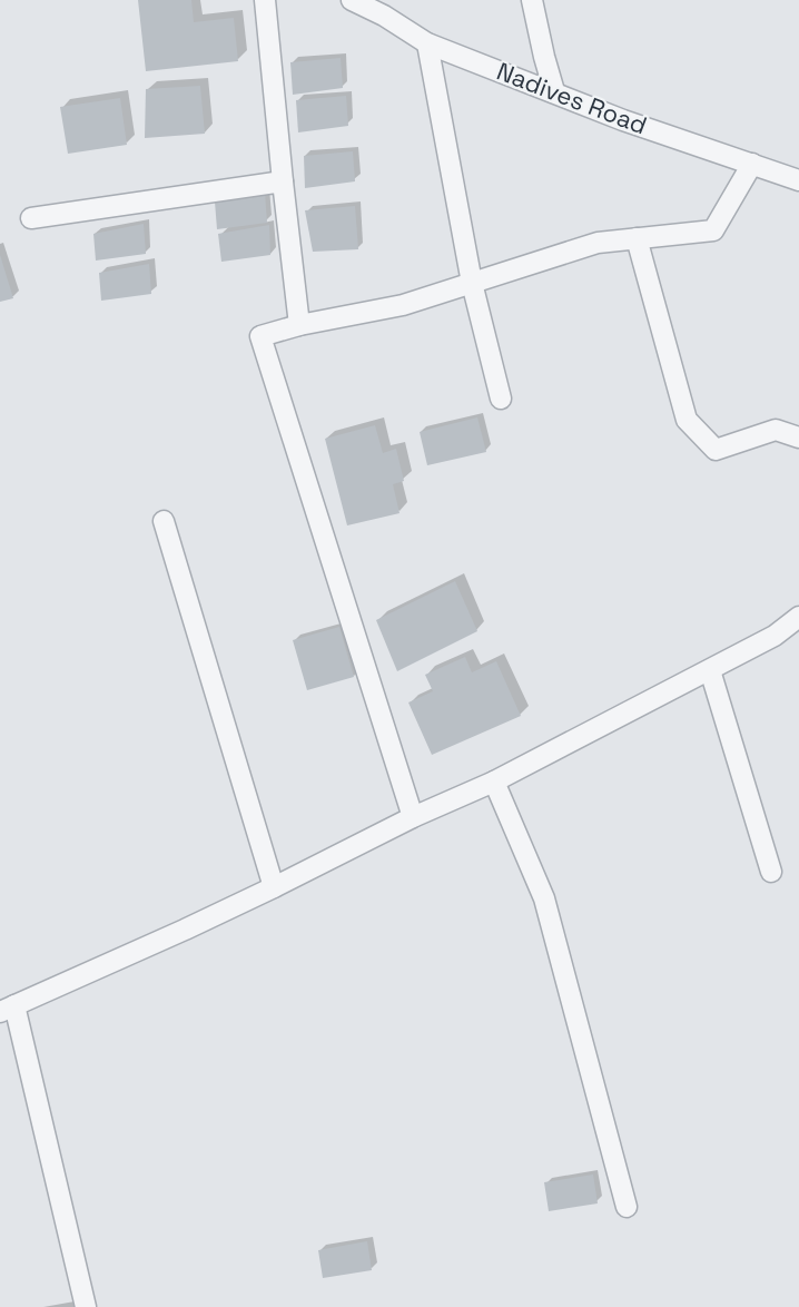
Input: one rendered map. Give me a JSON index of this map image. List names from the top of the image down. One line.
{"streets":{"street":["Nadives Road"]}}
